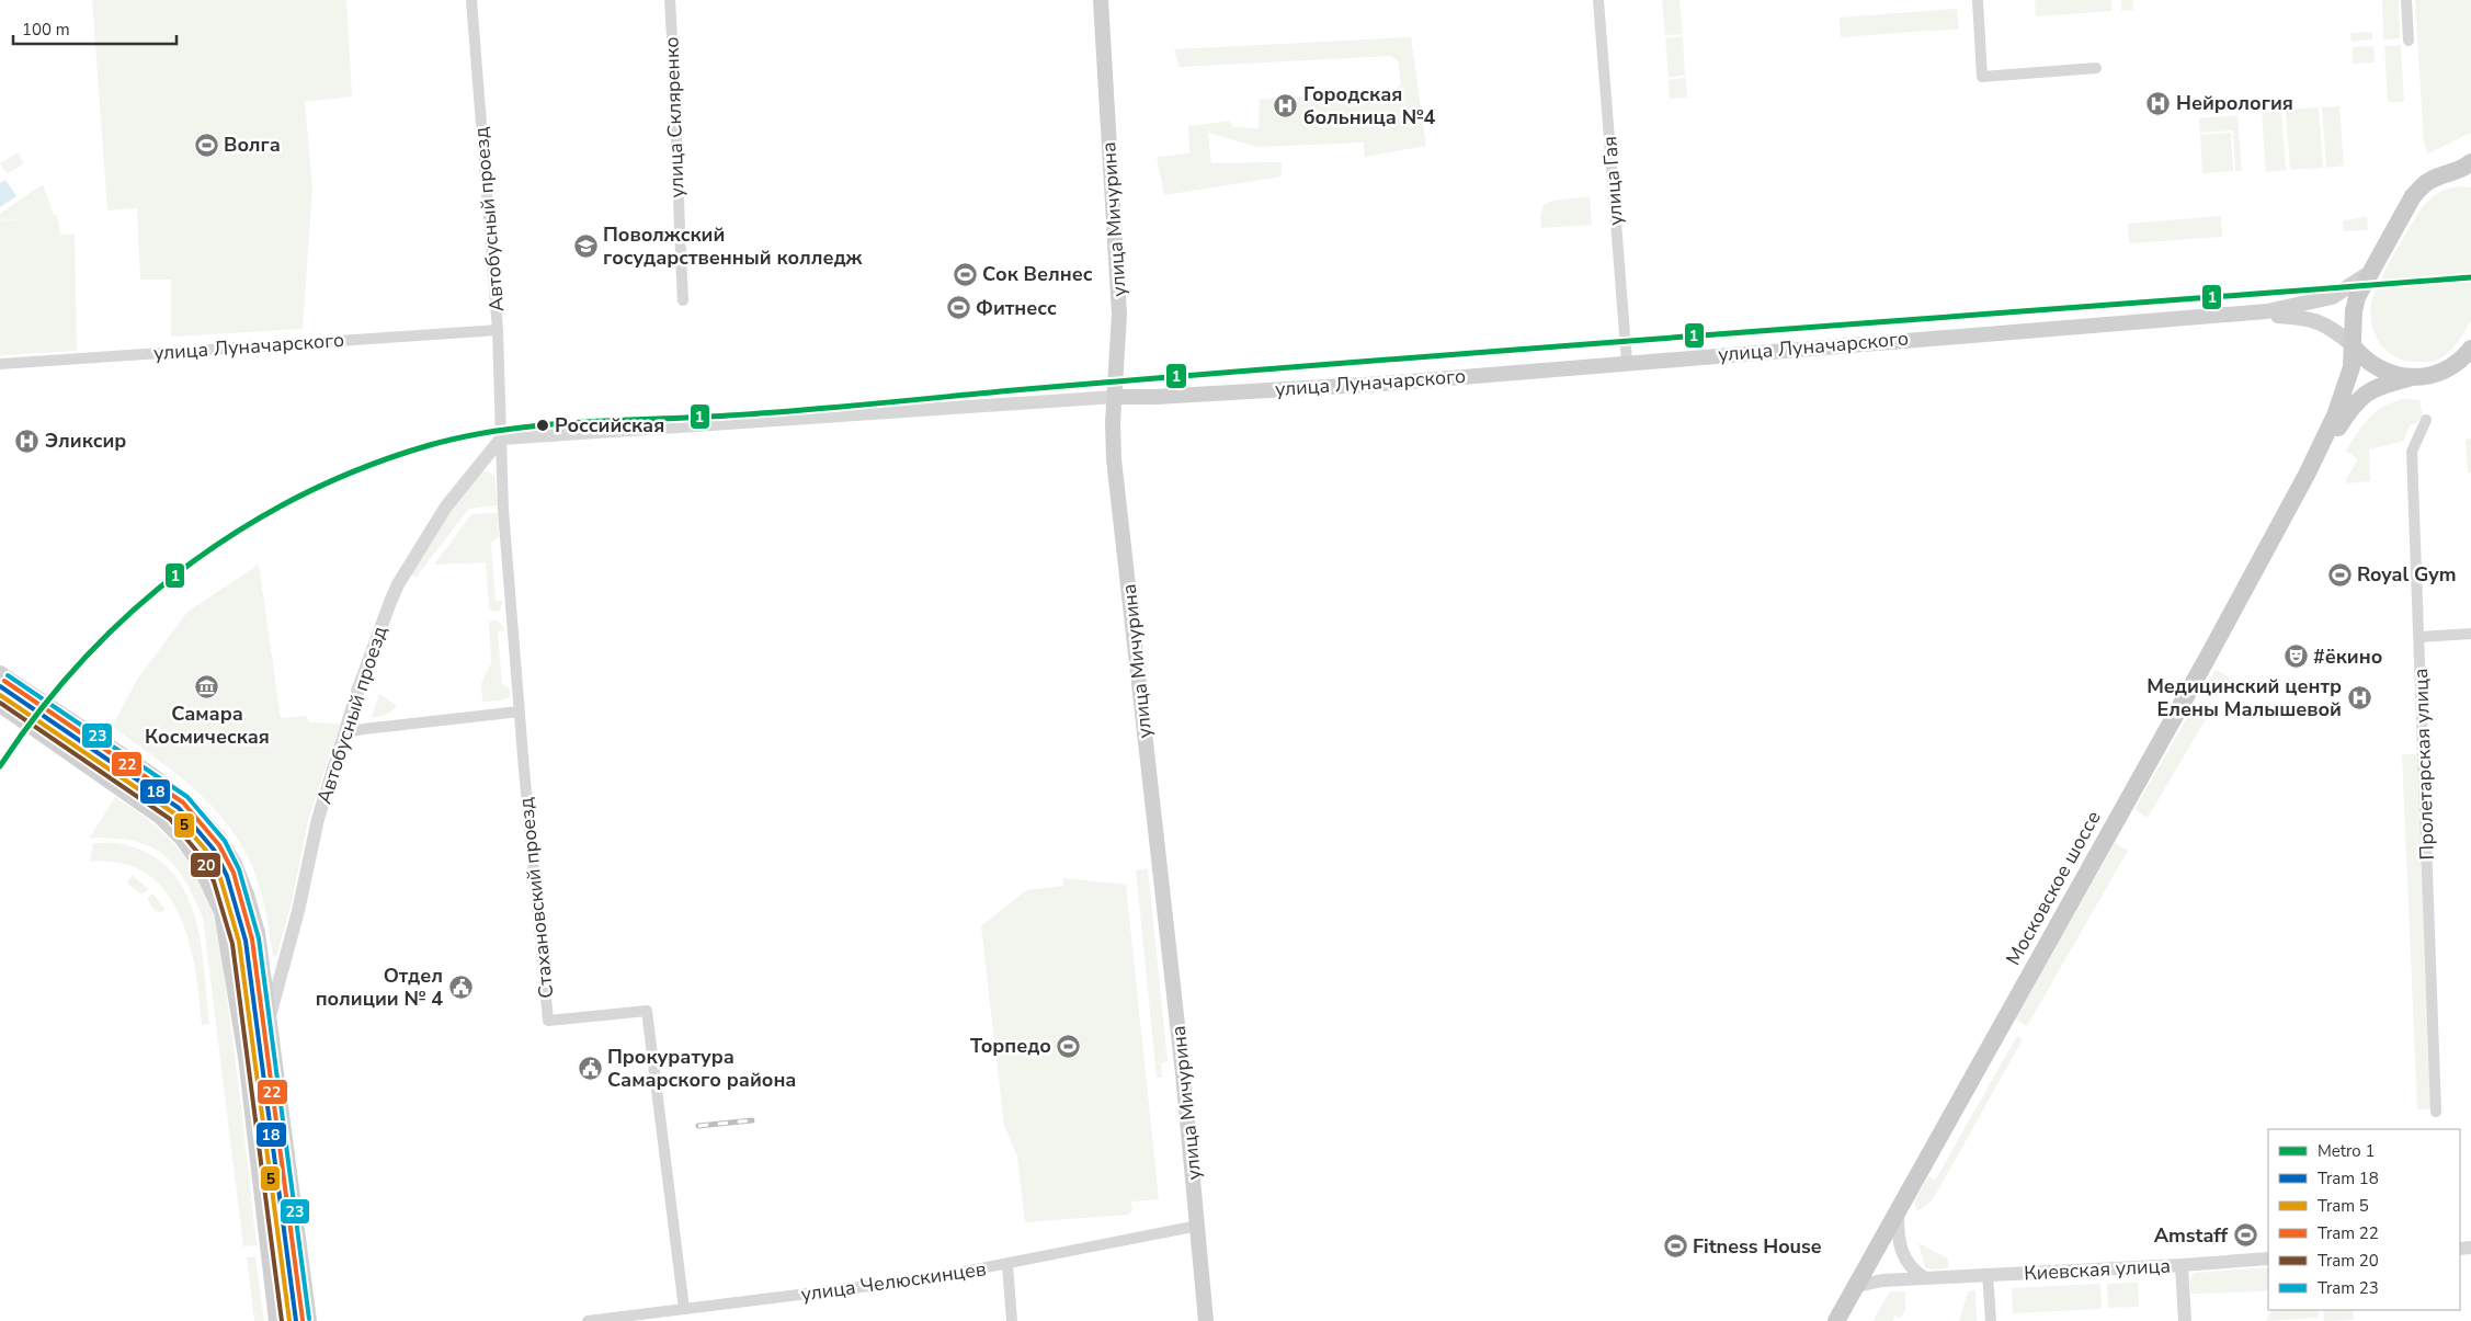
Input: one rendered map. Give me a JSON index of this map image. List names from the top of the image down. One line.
{"streets":{"main road":["улица Мичурина","улица Луначарского","Московское шоссе"],"street":["улица Скляренко","улица Гая","Автобусный проезд","Пролетарская улица","Стахановский проезд","Киевская улица","улица Челюскинцев"]},"crossings":[["улица Гая","улица Луначарского"],["Автобусный проезд","улица Луначарского"],["Автобусный проезд","Стахановский проезд"],["улица Мичурина","улица Луначарского"],["улица Мичурина","улица Челюскинцев"],["улица Луначарского","Московское шоссе"],["Московское шоссе","Киевская улица"],["Стахановский проезд","улица Челюскинцев"]],"places":{"hospital":["Нейрология","Городская больница №4","Эликсир","Медицинский центр Елены Малышевой"],"sports":["Волга","Сок Велнес","Фитнесс","Royal Gym","Торпедо","Amstaff","Fitness House"],"school or university":["Поволжский государственный колледж"],"other":["Российская"],"theatre":["#ёкино"],"museum":["Самара Космическая"],"public building":["Отдел полиции № 4","Прокуратура Самарского района"]},"lines":["metro line 1","tram line 23","tram line 22","tram line 18","tram line 5","tram line 20"],"legend":["Metro 1","Tram 18","Tram 5","Tram 22","Tram 20","Tram 23"],"scale_bar":"100 m"}
